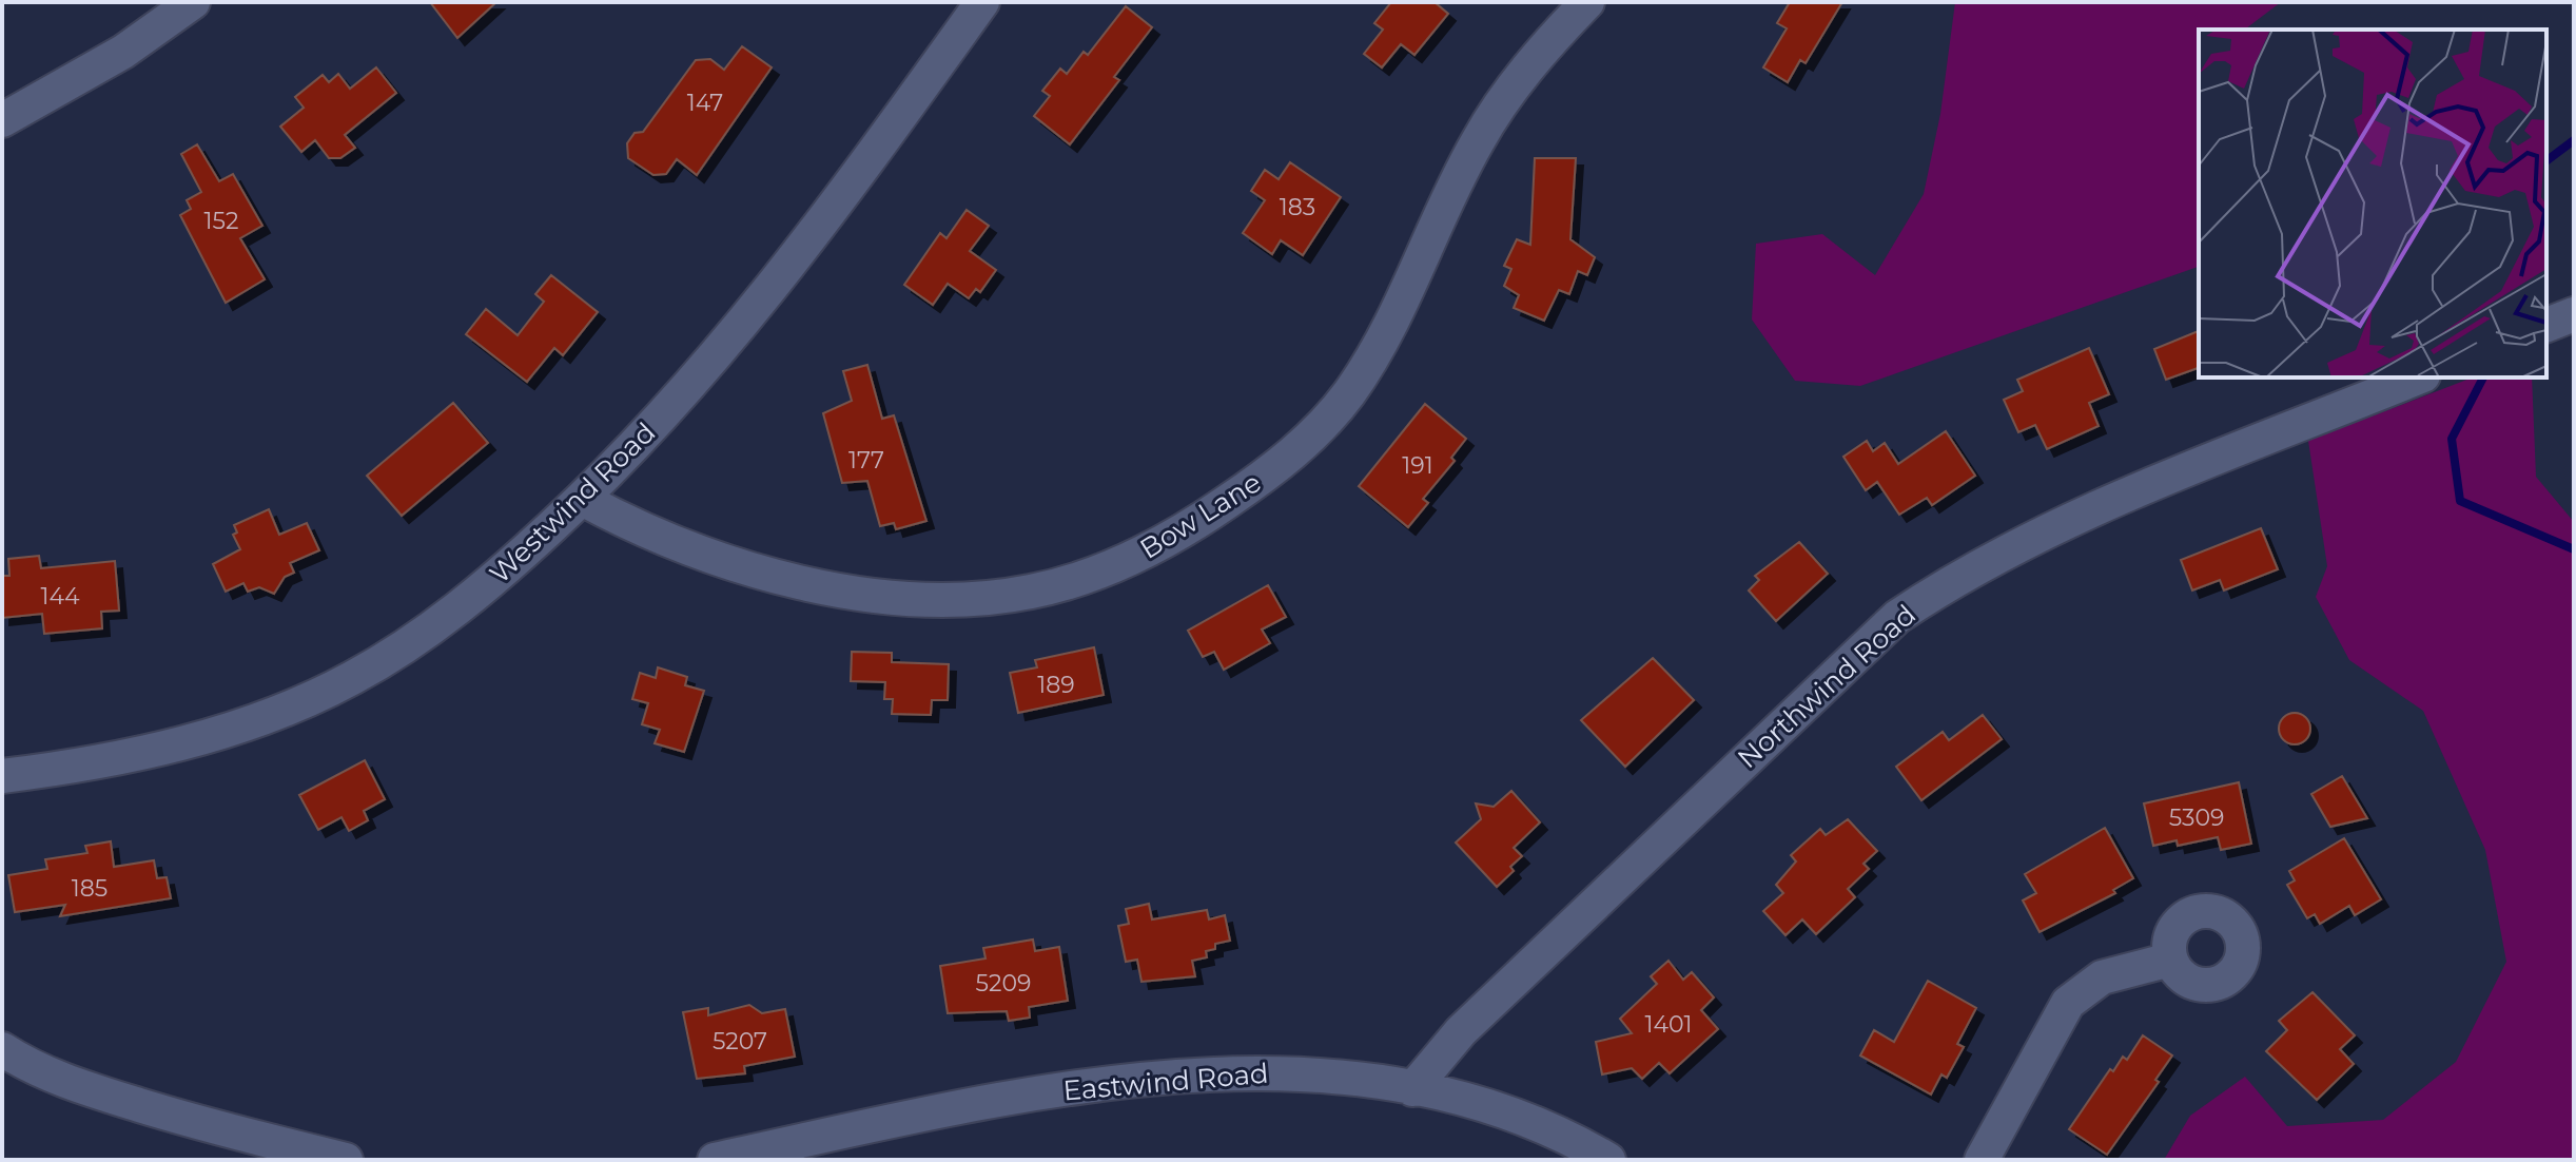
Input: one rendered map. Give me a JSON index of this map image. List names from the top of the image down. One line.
{"streets":{"street":["Westwind Road","Bow Lane","Northwind Road","Eastwind Road"]},"crossings":[["Westwind Road","Bow Lane"],["Northwind Road","Eastwind Road"]],"house_numbers":["147","183","152","177","191","144","189","5309","185","5209","1401","5207"]}
